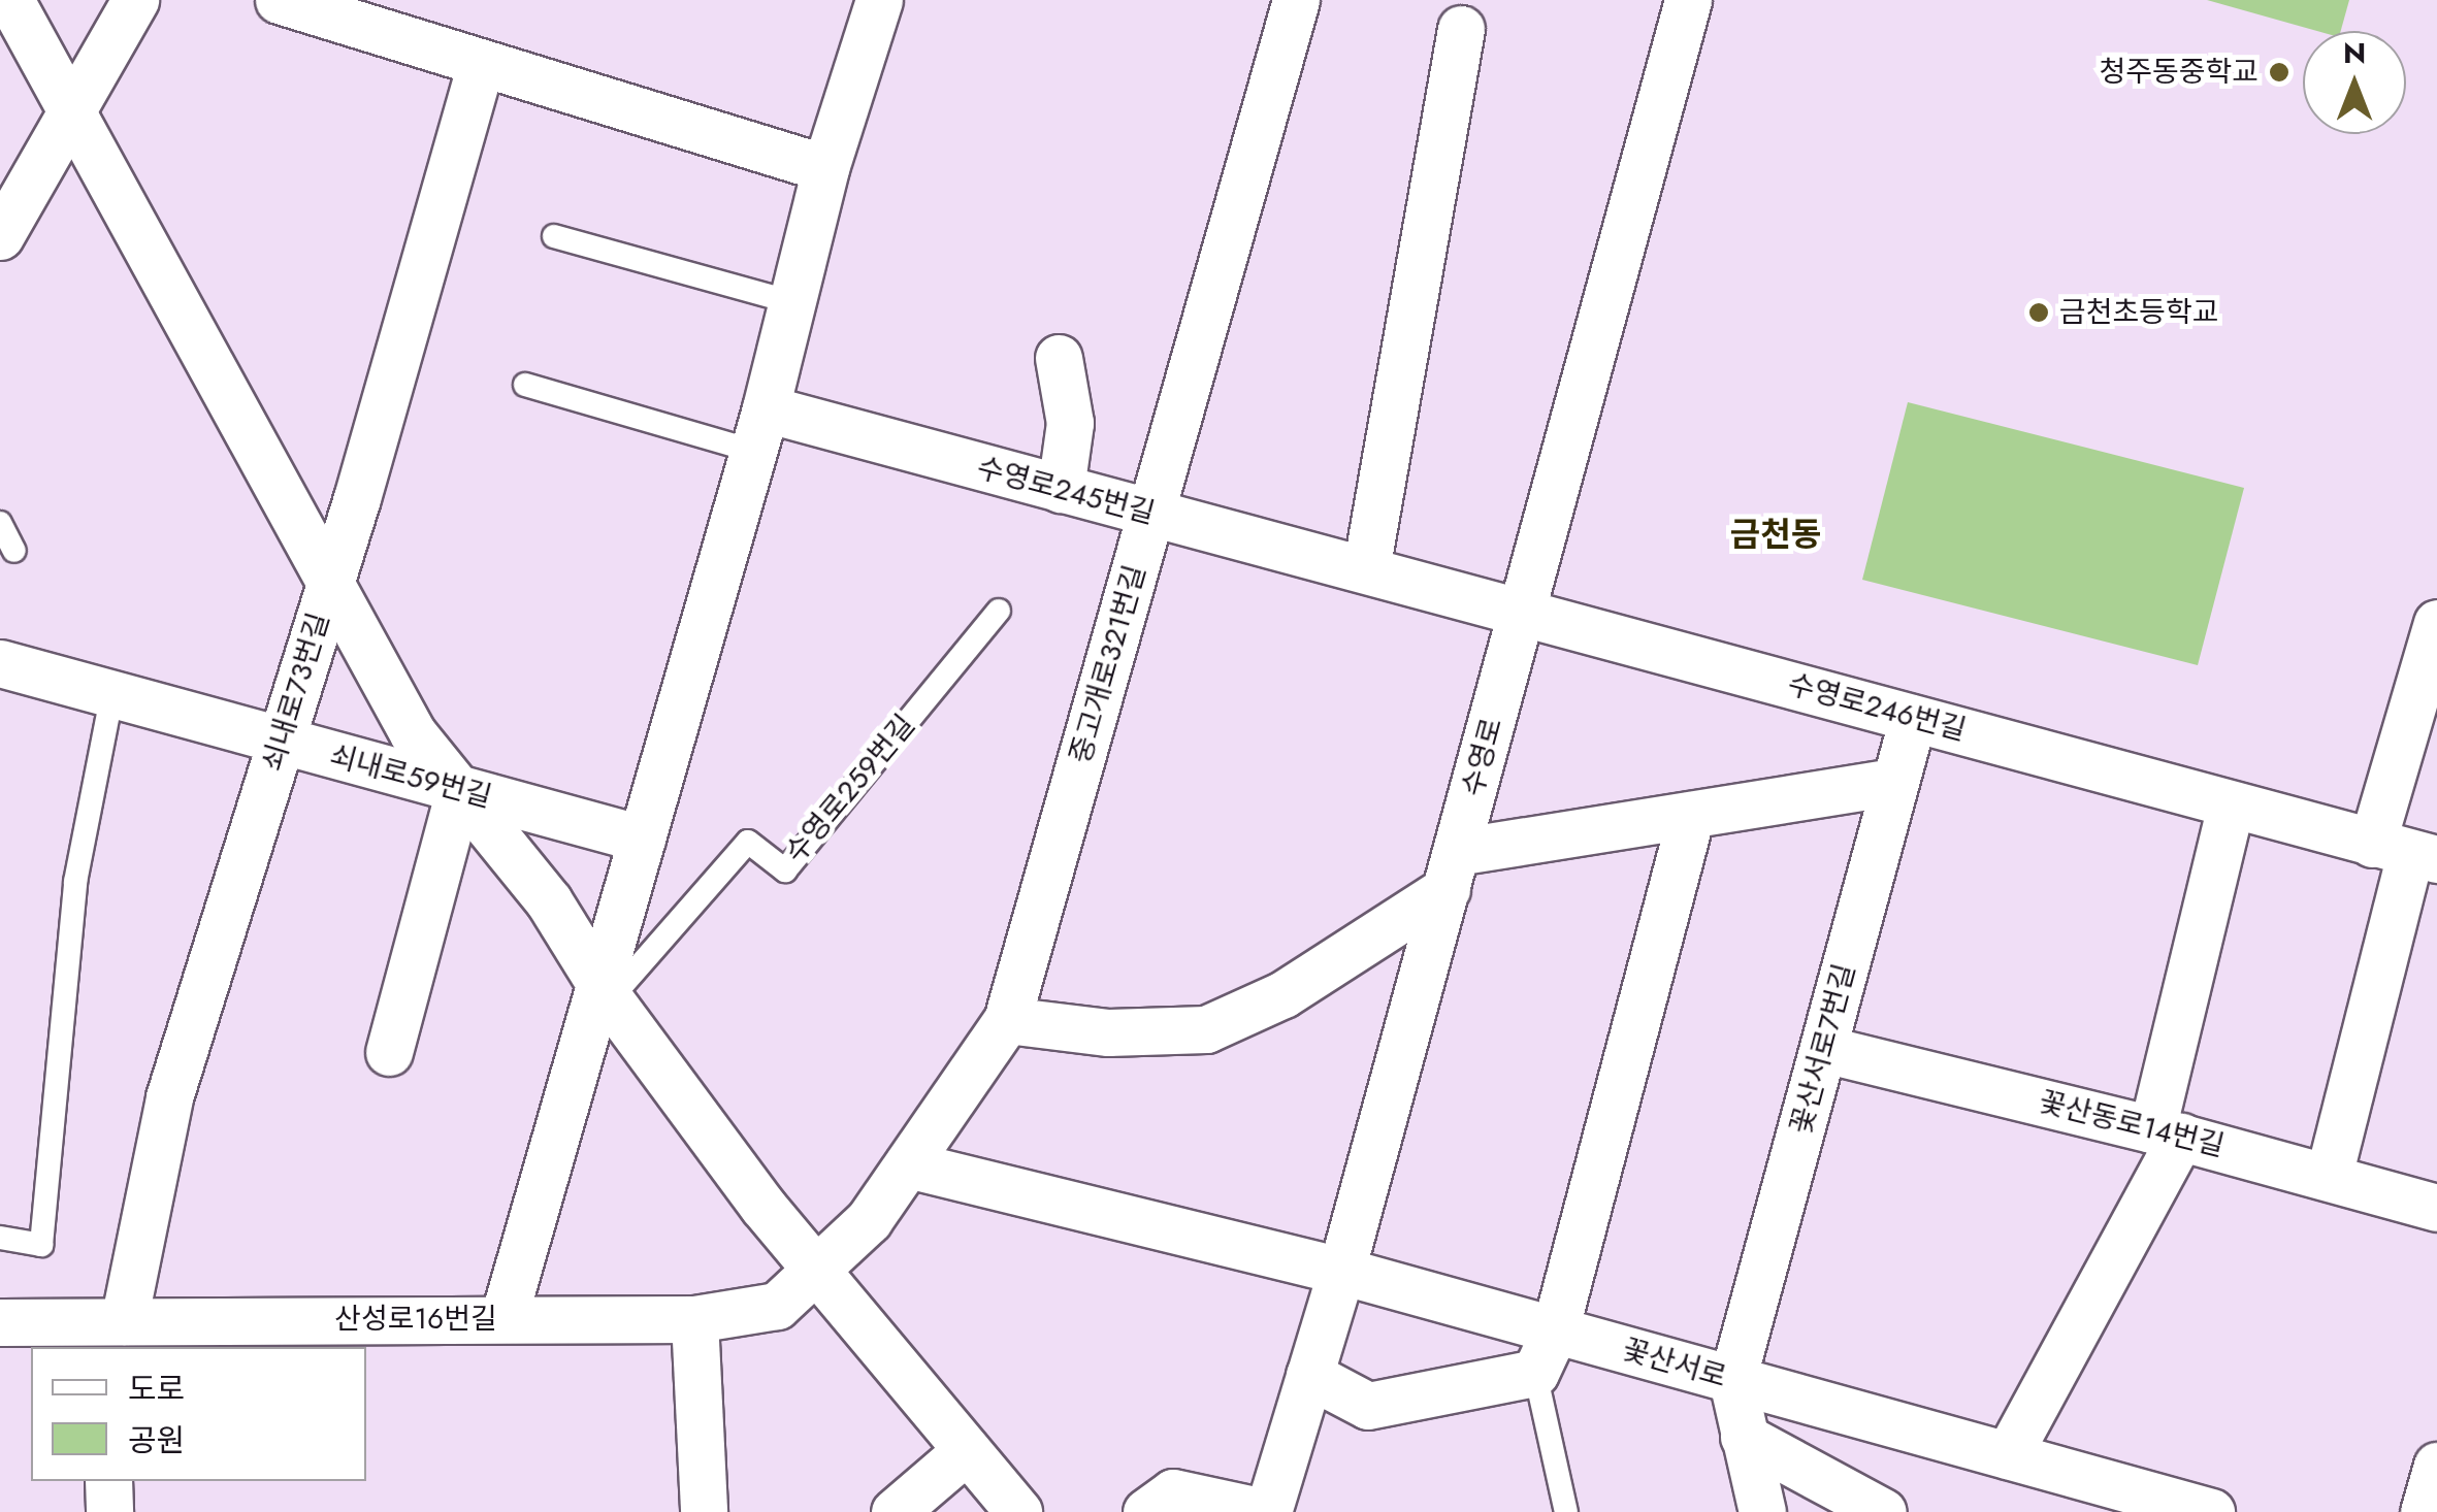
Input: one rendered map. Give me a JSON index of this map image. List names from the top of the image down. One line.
{"streets":{"street":["수영로245번길","중고개로321번길","쇠내로73번길","수영로246번길","수영로","쇠내로59번길","수영로259번길","꽃산서로7번길","꽃산동로14번길","산성로16번길","꽃산서로"]},"crossings":[["수영로245번길","중고개로321번길"],["수영로245번길","수영로246번길"],["수영로245번길","수영로"],["수영로245번길","수영로259번길"],["중고개로321번길","산성로16번길"],["중고개로321번길","꽃산서로"],["쇠내로73번길","쇠내로59번길"],["쇠내로73번길","산성로16번길"],["수영로246번길","수영로"],["수영로246번길","꽃산서로7번길"],["수영로","꽃산서로"],["쇠내로59번길","수영로259번길"],["수영로259번길","산성로16번길"],["꽃산서로7번길","꽃산동로14번길"],["꽃산서로7번길","꽃산서로"]],"districts":["금천동"],"places":["청주동중학교","금천초등학교"],"legend":["도로","공원"],"north":"top"}
